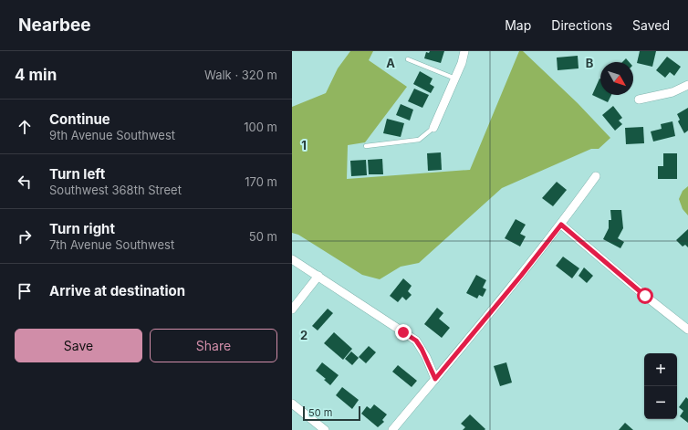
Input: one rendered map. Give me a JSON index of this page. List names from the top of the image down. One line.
{"scale_bar":"50 m","north":"bottom right","page":{"header":"Nearbee","nav":["Map","Directions","Saved"],"heading":["4 min","Walk · 320 m"],"list":[["Continue","9th Avenue Southwest","100 m"],["Turn left","Southwest 368th Street","170 m"],["Turn right","7th Avenue Southwest","50 m"],"Arrive at destination"],"buttons":["Save","Share"],"map_buttons":["+","−"],"scale":"50 m"},"grid":{"columns":["A","B"],"rows":["1","2"]}}
